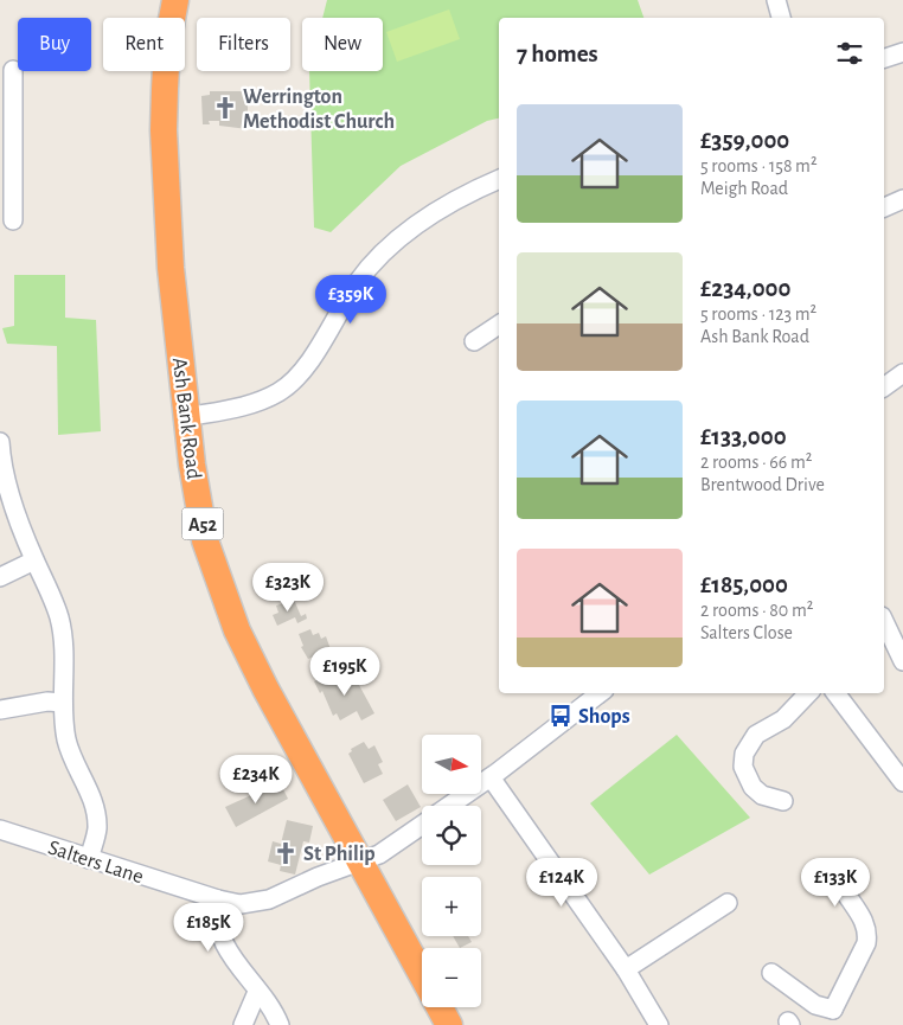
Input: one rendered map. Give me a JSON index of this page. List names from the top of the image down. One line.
{"streets":{"highway":["Ash Bank Road","A52"],"street":["Salters Lane"]},"crossings":[["Ash Bank Road","Salters Lane"]],"places":{"church":["Werrington Methodist Church","St Philip"],"bus stop":["Shops"]},"north":"right","page":{"chip":["Buy","Rent","Filters","New"],"heading":"7 homes","list":[{"name":"£359,000","note":"5 rooms · 158 m² · Meigh Road"},{"name":"£234,000","note":"5 rooms · 123 m² · Ash Bank Road"},{"name":"£133,000","note":"2 rooms · 66 m² · Brentwood Drive"},{"name":"£185,000","note":"2 rooms · 80 m² · Salters Close"}],"price":["£359K","£323K","£195K","£234K","£124K","£133K","£185K"],"map_buttons":["+","−"]}}
